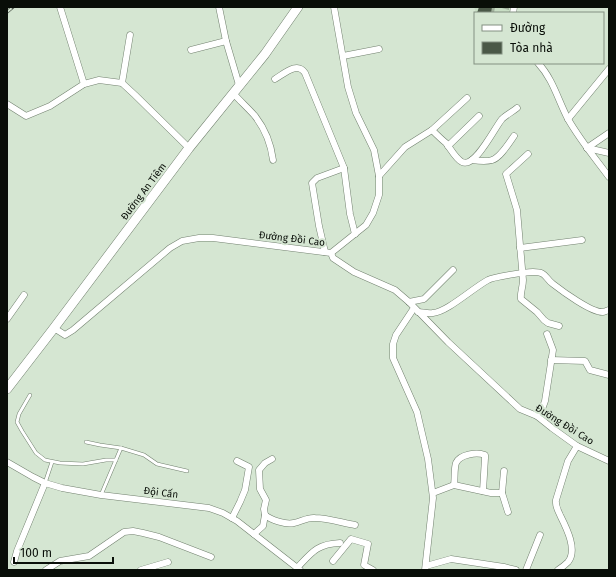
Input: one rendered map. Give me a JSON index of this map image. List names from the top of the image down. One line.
{"streets":{"main road":["Đường An Tiêm"],"street":["Đường Đồi Cao","Đội Cấn"]},"crossings":[["Đường An Tiêm","Đường Đồi Cao"]],"legend":["Đường","Tòa nhà"],"scale_bar":"100 m"}
